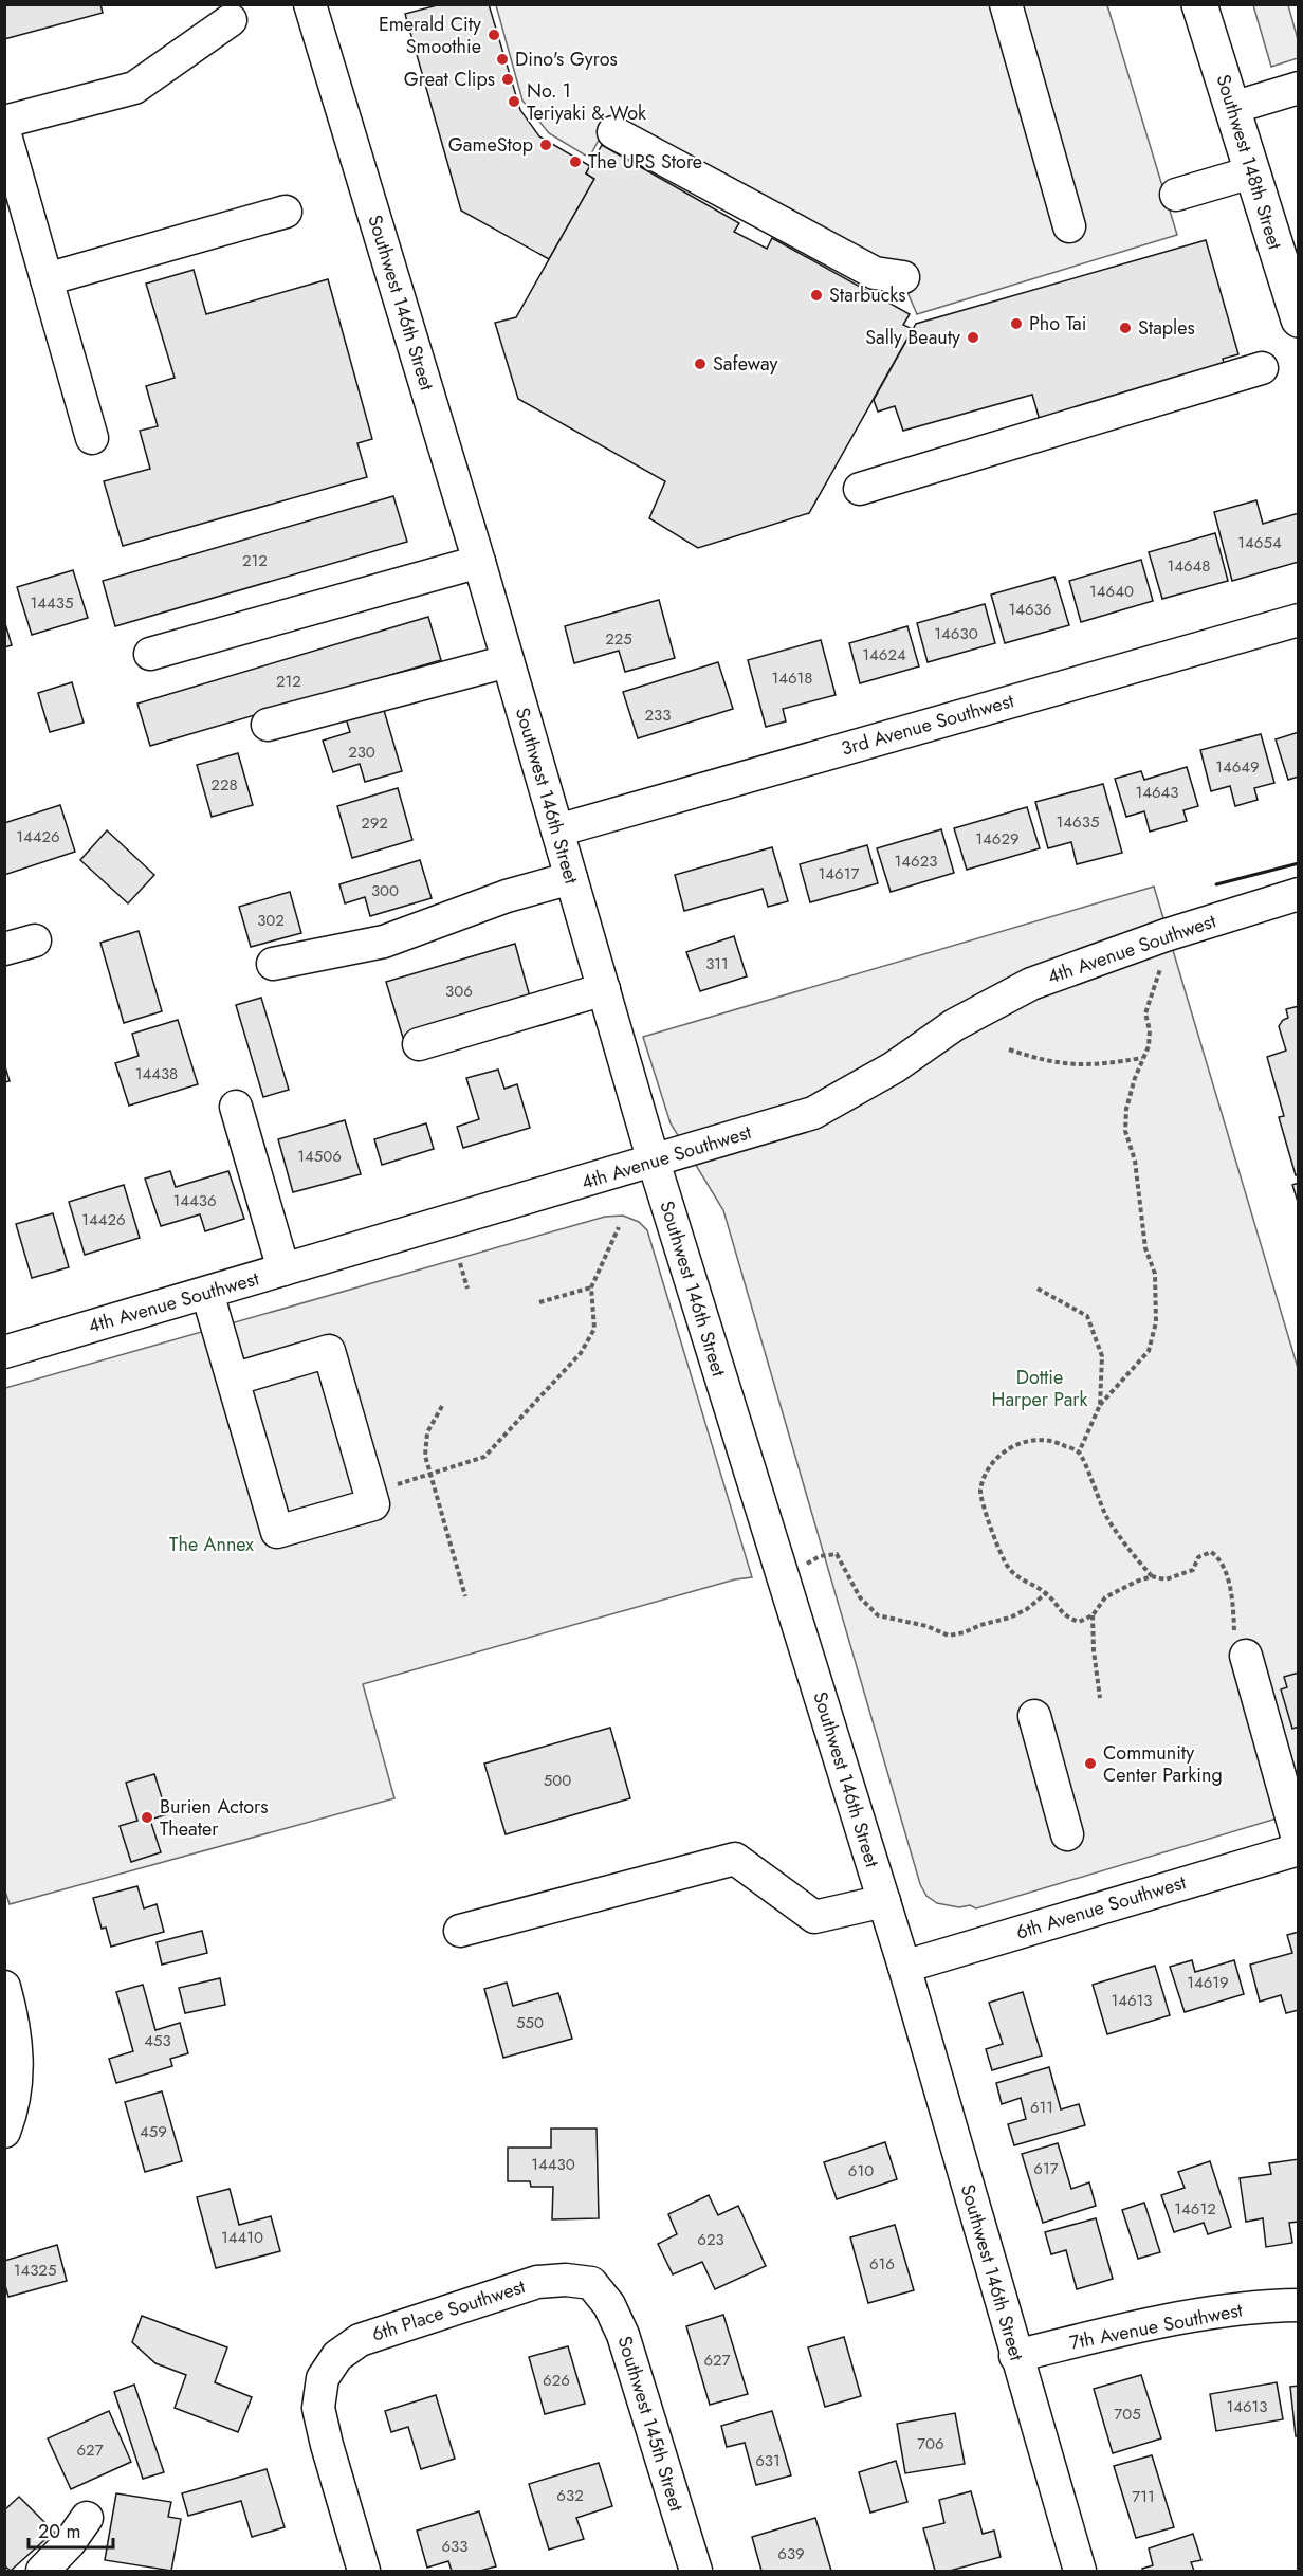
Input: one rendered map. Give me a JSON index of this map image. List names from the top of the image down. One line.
{"streets":{"main road":["Southwest 148th Street"],"street":["Southwest 146th Street","3rd Avenue Southwest","4th Avenue Southwest","6th Avenue Southwest","6th Place Southwest","7th Avenue Southwest","Southwest 145th Street"]},"crossings":[["Southwest 146th Street","3rd Avenue Southwest"],["Southwest 146th Street","4th Avenue Southwest"],["Southwest 146th Street","6th Avenue Southwest"],["Southwest 146th Street","7th Avenue Southwest"],["6th Place Southwest","Southwest 145th Street"]],"parks":["Dottie Harper Park","The Annex"],"places":["Emerald City Smoothie","Dino's Gyros","Great Clips","No. 1 Teriyaki & Wok","GameStop","The UPS Store","Starbucks","Pho Tai","Staples","Sally Beauty","Safeway","Community Center Parking","Burien Actors Theater"],"house_numbers":["14654","212","14648","14640","14435","14636","14630","225","14624","14618","212","233","230","14649","228","14643","14635","292","14426","14629","14623","14617","300","302","311","306","14438","14506","14436","14426","500","14619","14613","550","453","611","459","14430","617","610","14612","14410","623","616","14325","627","626","14613","705","706","627","631","632","711","633","639"],"scale_bar":"20 m"}
